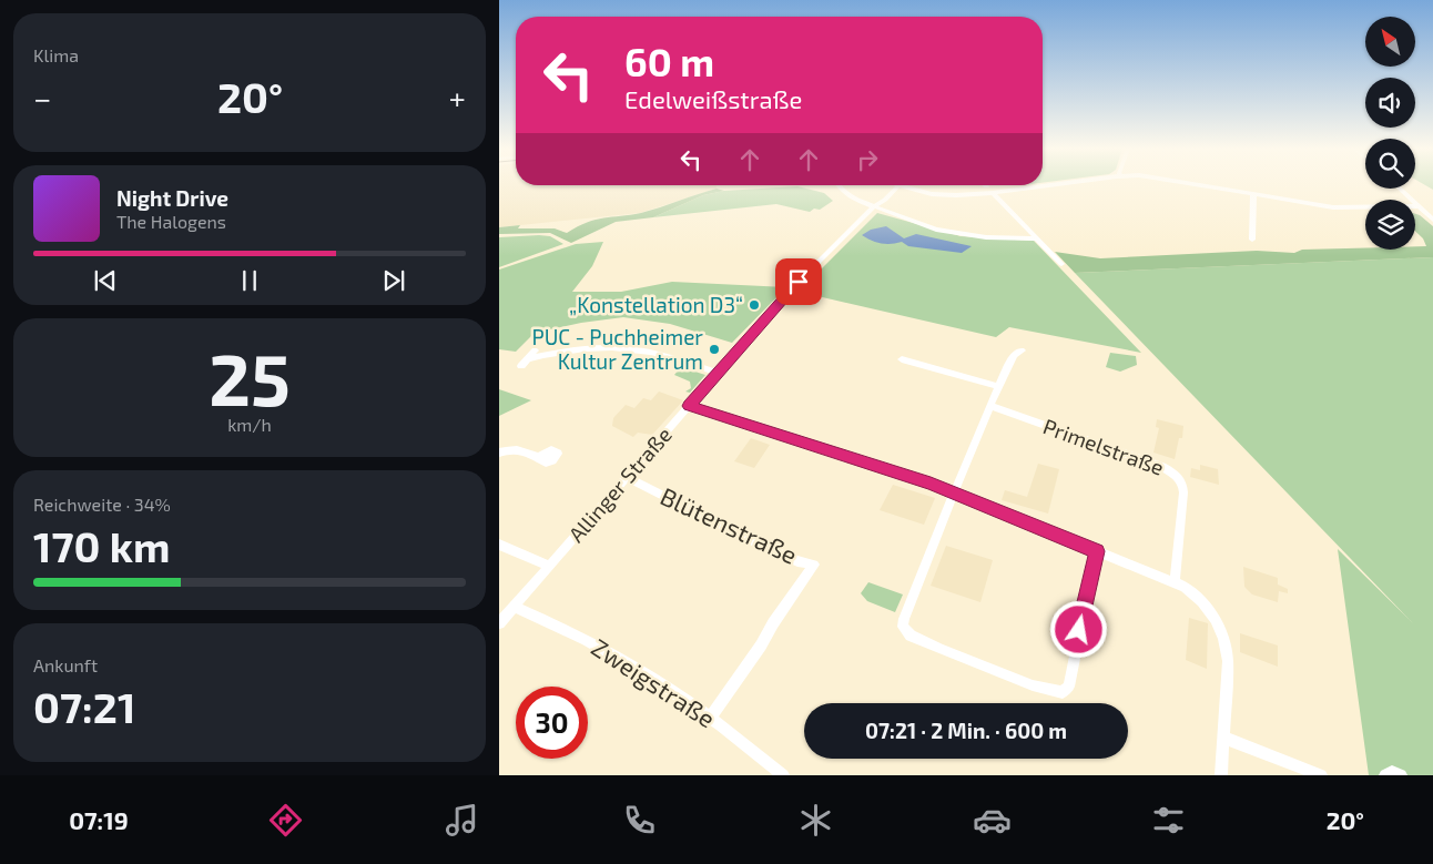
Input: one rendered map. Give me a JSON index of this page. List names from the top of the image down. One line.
{"streets":{"street":["Primelstraße","Allinger Straße","Blütenstraße","Zweigstraße"]},"crossings":[["Allinger Straße","Blütenstraße"],["Allinger Straße","Zweigstraße"],["Blütenstraße","Zweigstraße"]],"places":["„Konstellation D3“","PUC - Puchheimer Kultur Zentrum"],"north":"top left","page":{"tile":["Klima",["25","km/h"],["Reichweite · 34%","170 km"],["Ankunft","07:21"]],"turn":["60 m","Edelweißstraße"],"heat":["−","20°","+"],"song":["Night Drive","The Halogens"],"limit":"30","trip":"07:21 · 2 Min. · 600 m","tabs":["07:19","20°"]}}
